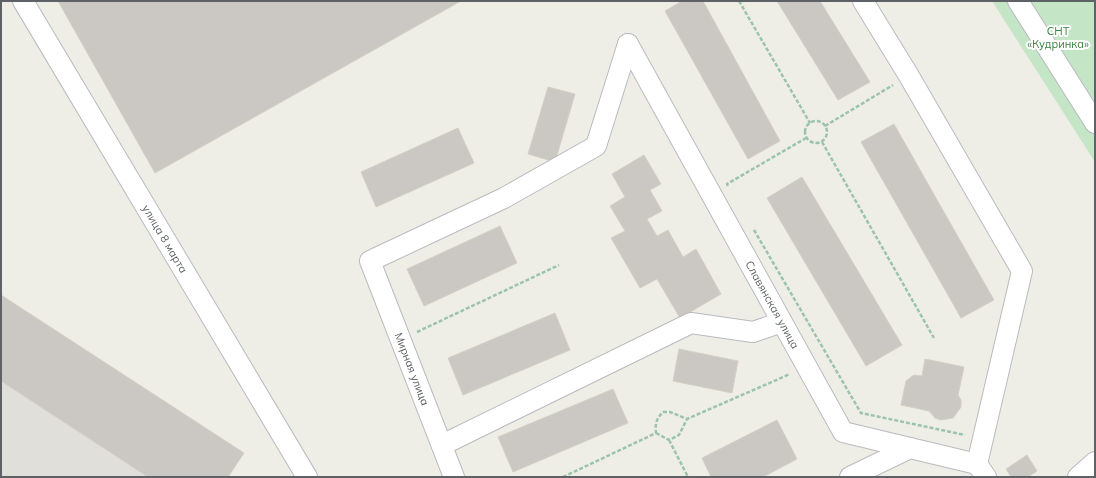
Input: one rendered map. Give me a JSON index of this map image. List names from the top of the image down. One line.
{"streets":{"street":["улица 8 марта","Славянская улица","Мирная улица"]},"crossings":[["Славянская улица","Мирная улица"]],"parks":["СНТ «Кудринка»"]}
